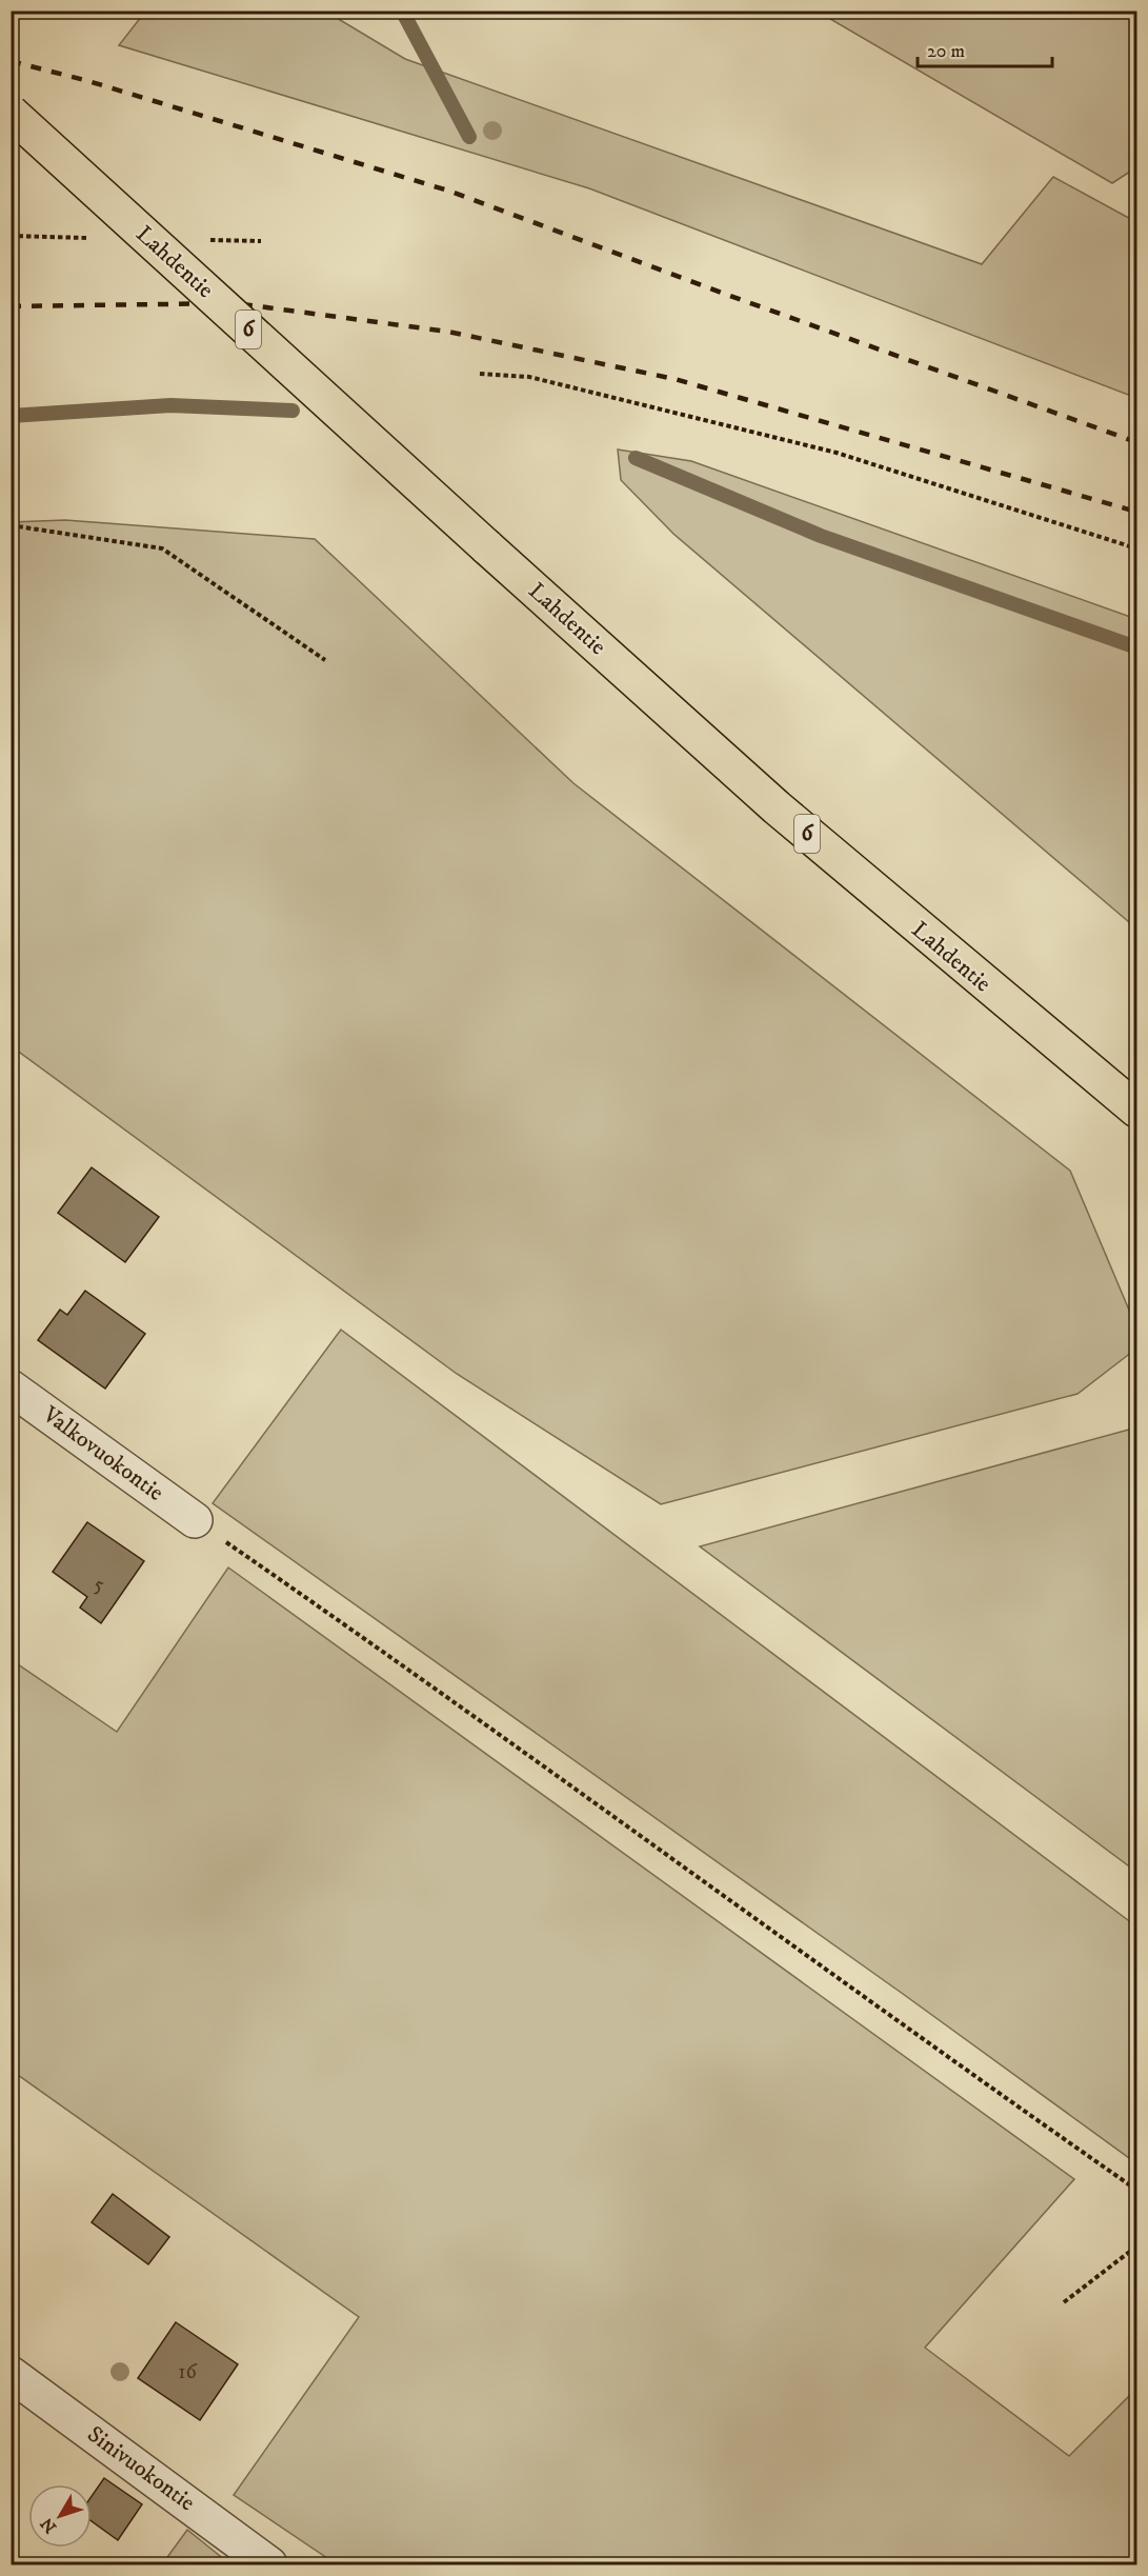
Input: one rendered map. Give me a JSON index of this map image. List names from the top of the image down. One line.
{"streets":{"highway":["Lahdentie","6"],"street":["Valkovuokontie","Sinivuokontie"]},"house_numbers":["5","16"],"scale_bar":"20 m","north":"bottom left"}
